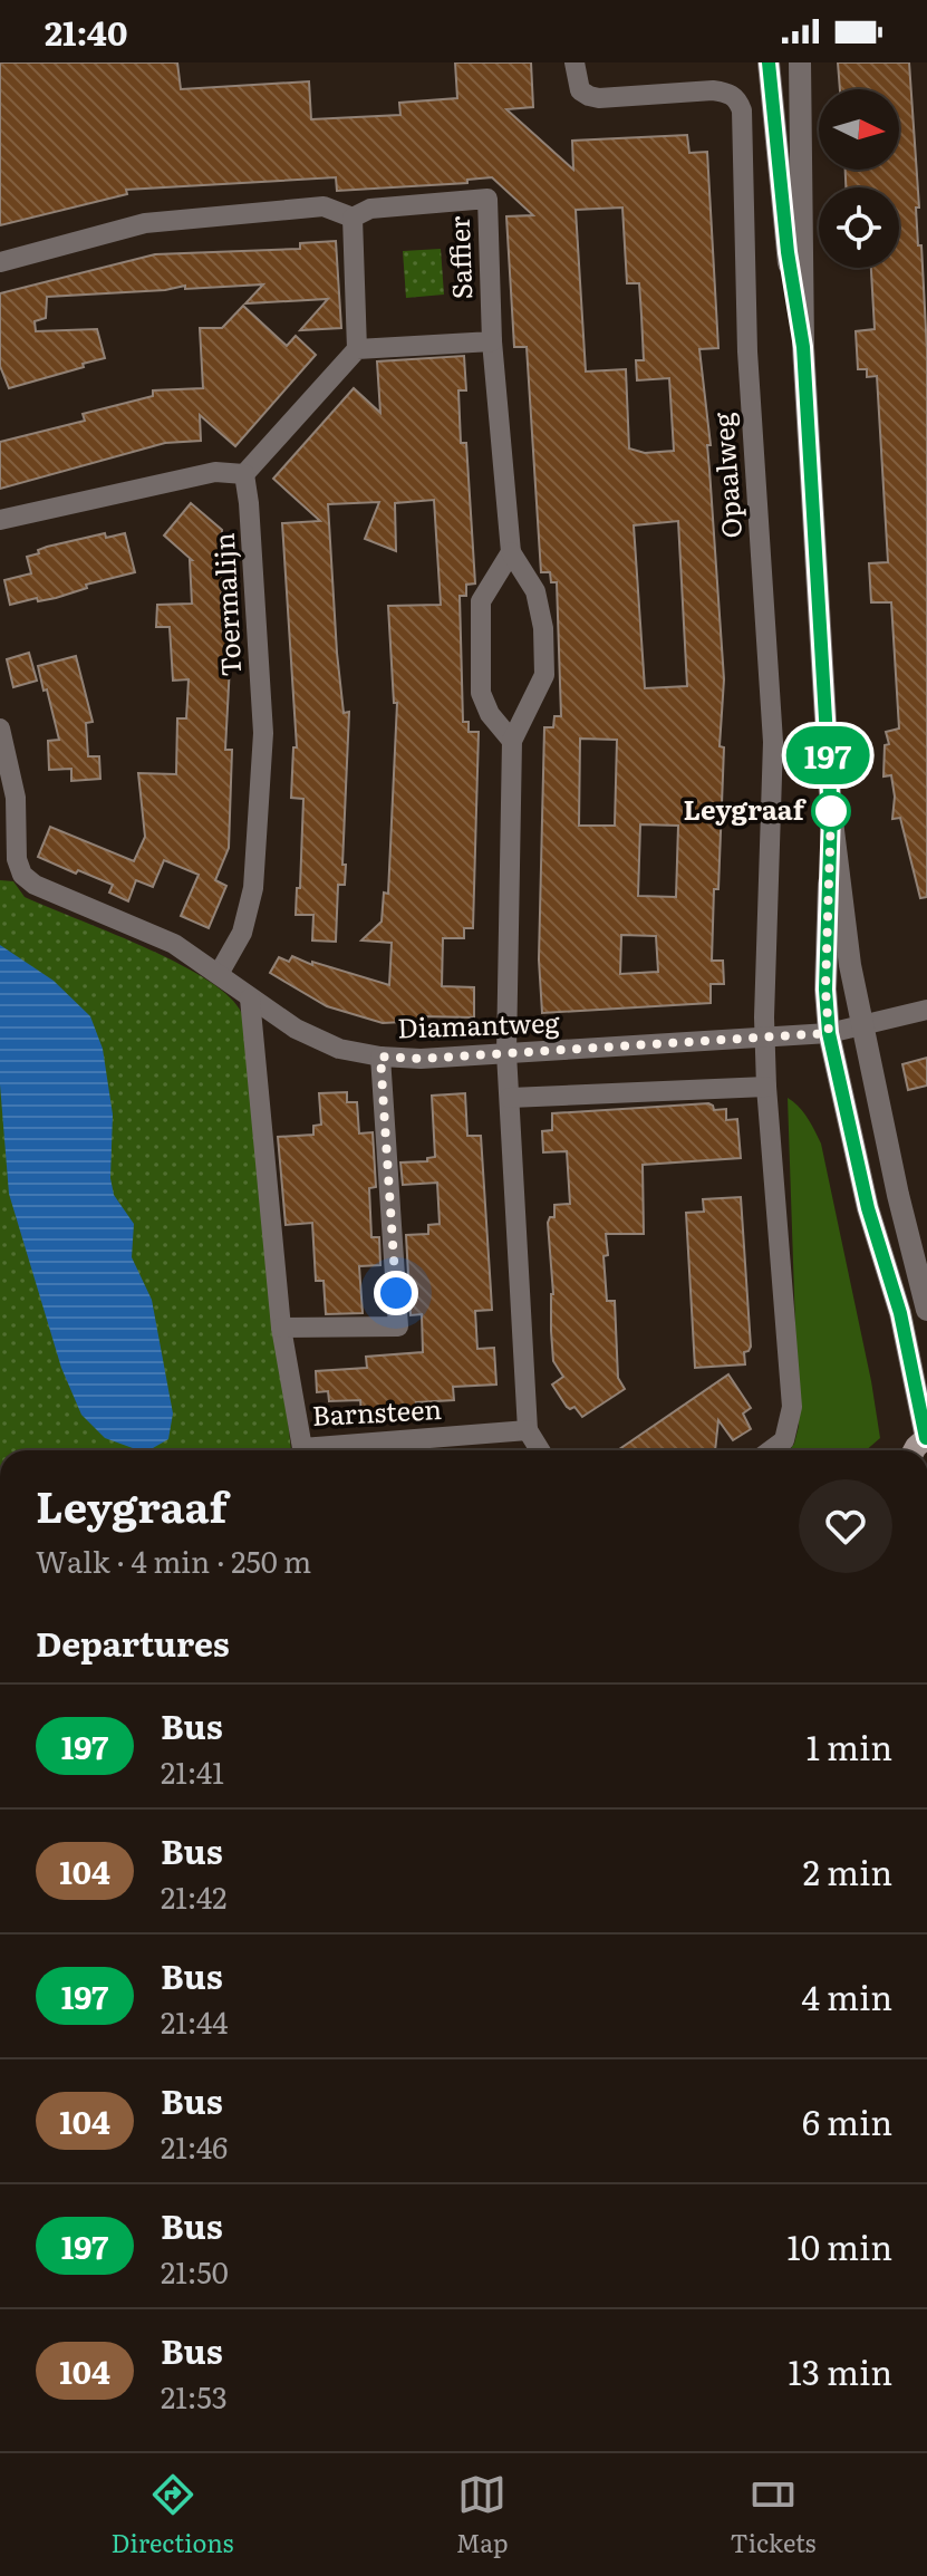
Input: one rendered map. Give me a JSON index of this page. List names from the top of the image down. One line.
{"streets":{"street":["Saffier","Opaalweg","Toermalijn","Diamantweg","Barnsteen"]},"crossings":[["Opaalweg","Diamantweg"],["Toermalijn","Diamantweg"],["Diamantweg","Barnsteen"]],"places":["Leygraaf"],"lines":["bus line 197"],"north":"right","page":{"status":"21:40","on_map":"197","heading":[["Leygraaf","Walk · 4 min · 250 m"],"Departures"],"list":[{"mark":"197","name":"Bus","note":"21:41","value":"1 min"},{"mark":"104","name":"Bus","note":"21:42","value":"2 min"},{"mark":"197","name":"Bus","note":"21:44","value":"4 min"},{"mark":"104","name":"Bus","note":"21:46","value":"6 min"},{"mark":"197","name":"Bus","note":"21:50","value":"10 min"},{"mark":"104","name":"Bus","note":"21:53","value":"13 min"}],"tabs":["Directions","Map","Tickets"]}}
